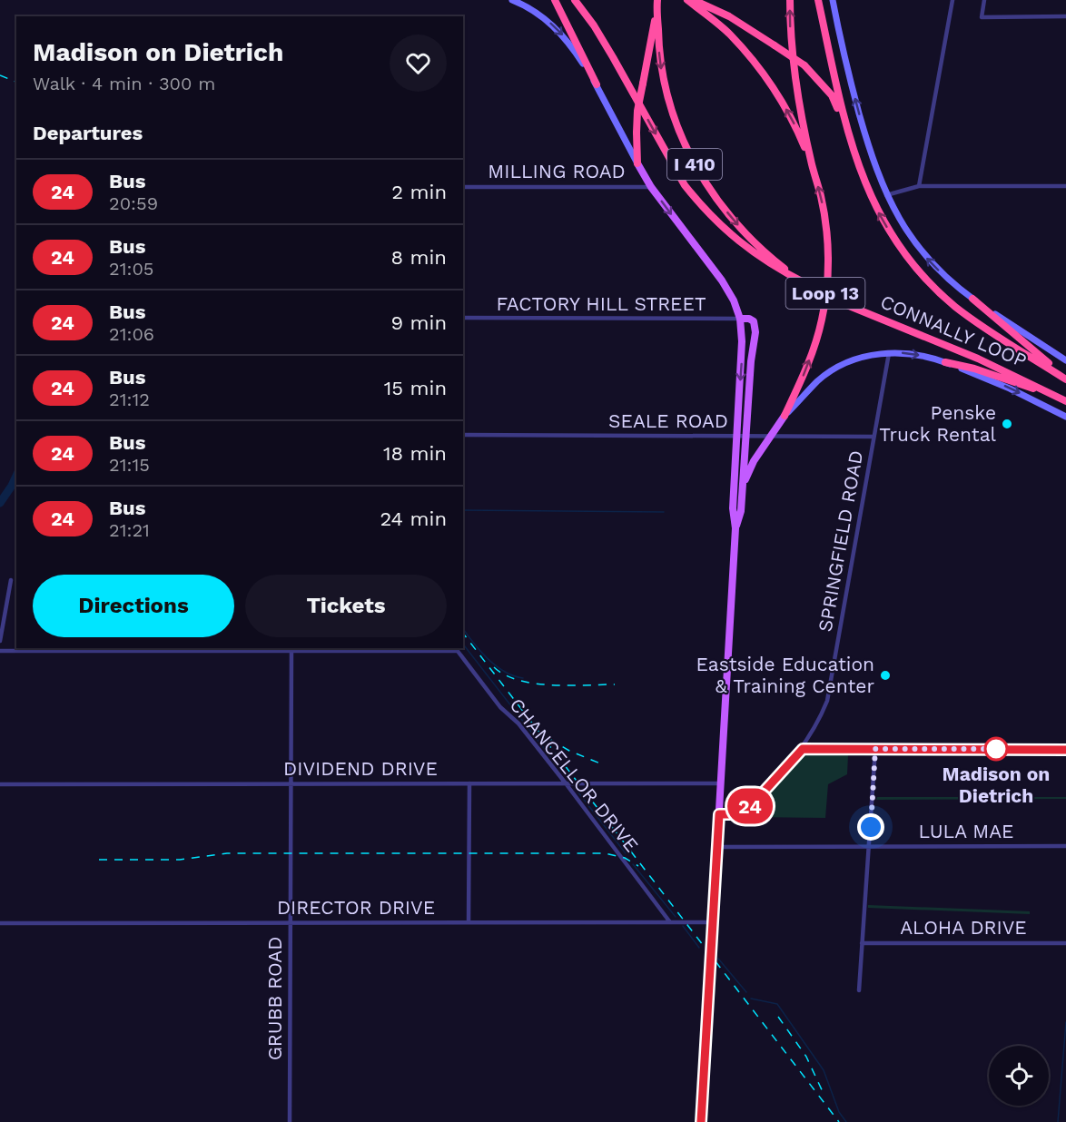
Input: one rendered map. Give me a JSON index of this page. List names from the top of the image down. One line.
{"streets":{"highway":["I 410","Loop 13","CONNALLY LOOP"],"street":["MILLING ROAD","FACTORY HILL STREET","SEALE ROAD","SPRINGFIELD ROAD","DIVIDEND DRIVE","CHANCELLOR DRIVE","LULA MAE","DIRECTOR DRIVE","ALOHA DRIVE","GRUBB ROAD"]},"crossings":[["MILLING ROAD","Loop 13"],["Loop 13","FACTORY HILL STREET"],["Loop 13","CONNALLY LOOP"],["Loop 13","SEALE ROAD"],["Loop 13","SPRINGFIELD ROAD"],["Loop 13","DIVIDEND DRIVE"],["Loop 13","LULA MAE"],["Loop 13","DIRECTOR DRIVE"],["SEALE ROAD","SPRINGFIELD ROAD"],["DIVIDEND DRIVE","CHANCELLOR DRIVE"],["DIVIDEND DRIVE","GRUBB ROAD"],["CHANCELLOR DRIVE","DIRECTOR DRIVE"],["DIRECTOR DRIVE","GRUBB ROAD"]],"places":["Penske Truck Rental","Eastside Education & Training Center","Madison on Dietrich"],"lines":["bus line 24"],"page":{"on_map":"24","heading":[["Madison on Dietrich","Walk · 4 min · 300 m"],"Departures"],"list":[{"mark":"24","name":"Bus","note":"20:59","value":"2 min"},{"mark":"24","name":"Bus","note":"21:05","value":"8 min"},{"mark":"24","name":"Bus","note":"21:06","value":"9 min"},{"mark":"24","name":"Bus","note":"21:12","value":"15 min"},{"mark":"24","name":"Bus","note":"21:15","value":"18 min"},{"mark":"24","name":"Bus","note":"21:21","value":"24 min"}],"buttons":["Directions","Tickets"]}}
